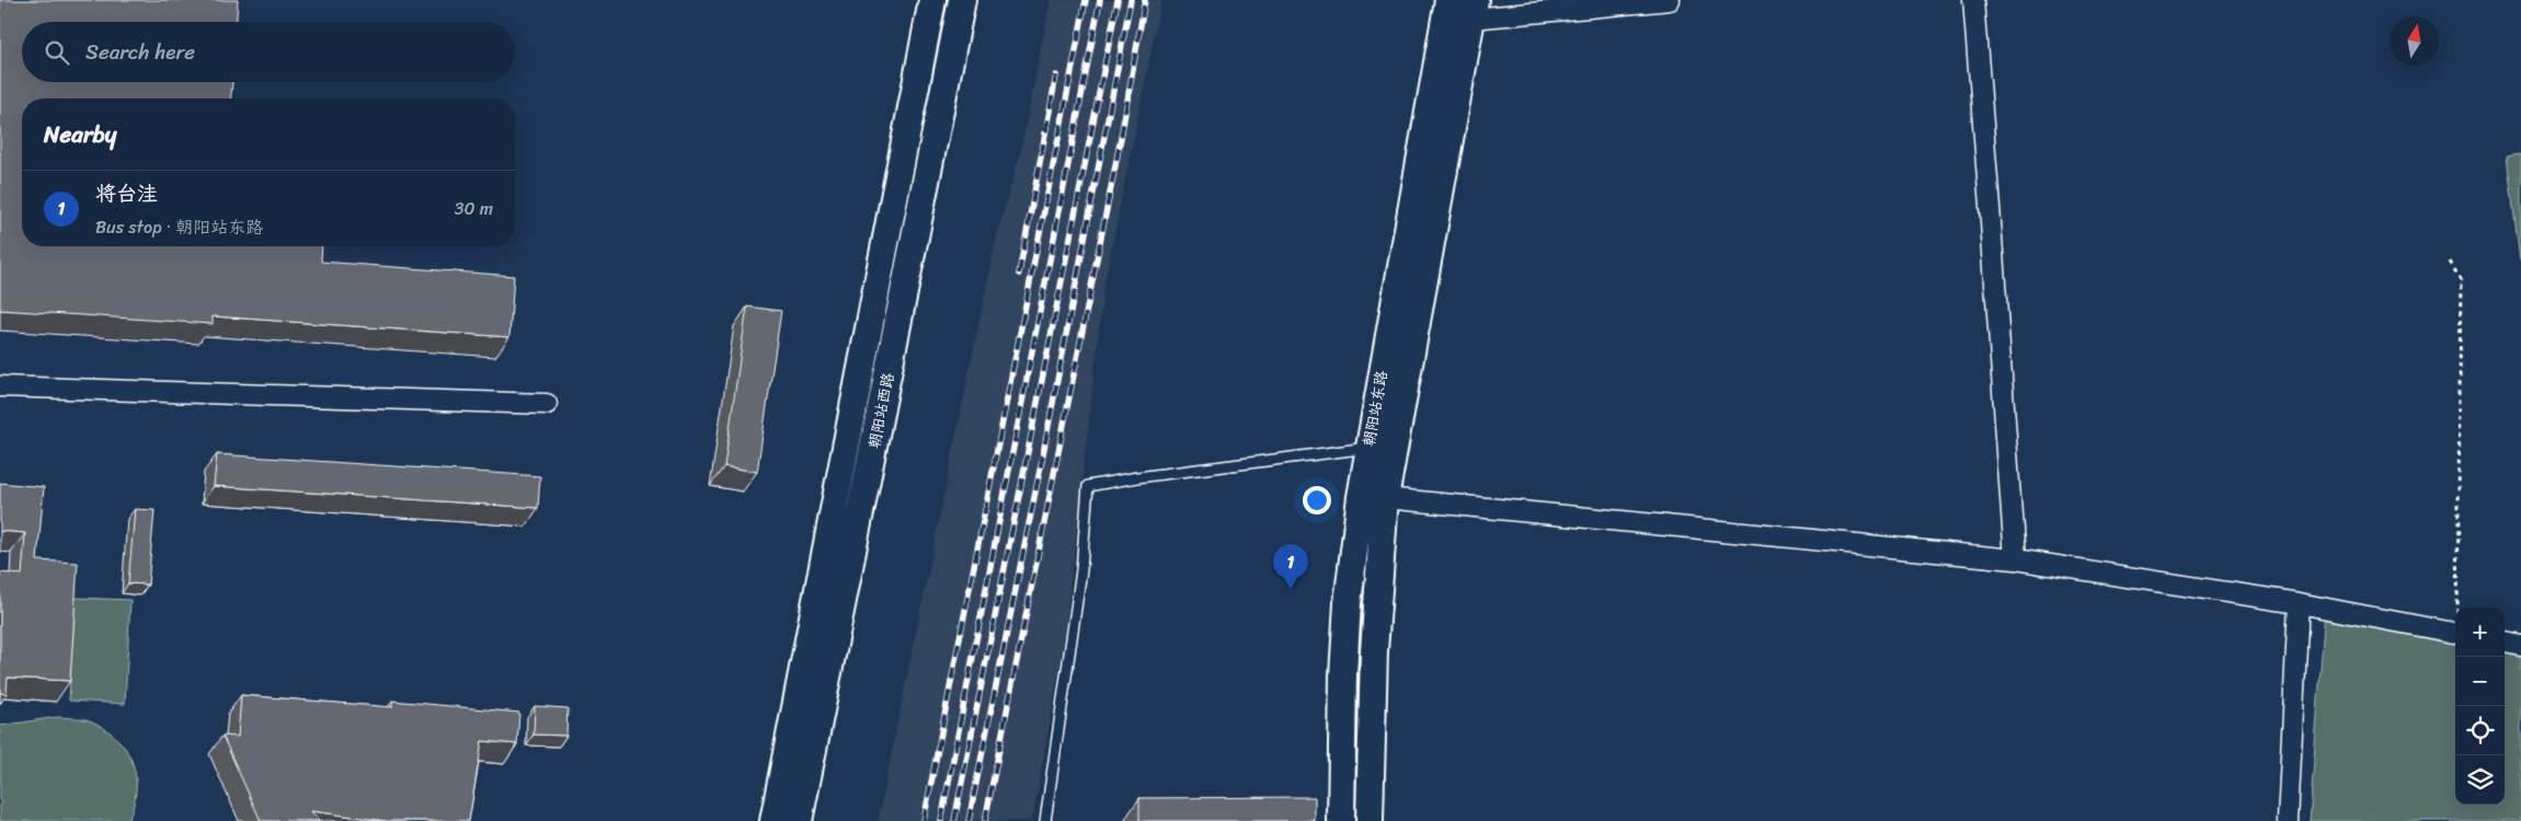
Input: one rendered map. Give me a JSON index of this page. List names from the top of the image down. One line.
{"streets":{"main road":["朝阳站东路","朝阳站西路"]},"north":"top","page":{"search":"Search here","heading":"Nearby","list":[{"mark":"1","name":"将台洼","note":"Bus stop · 朝阳站东路","value":"30 m"}],"pins":"1","map_buttons":["+","−"]}}
